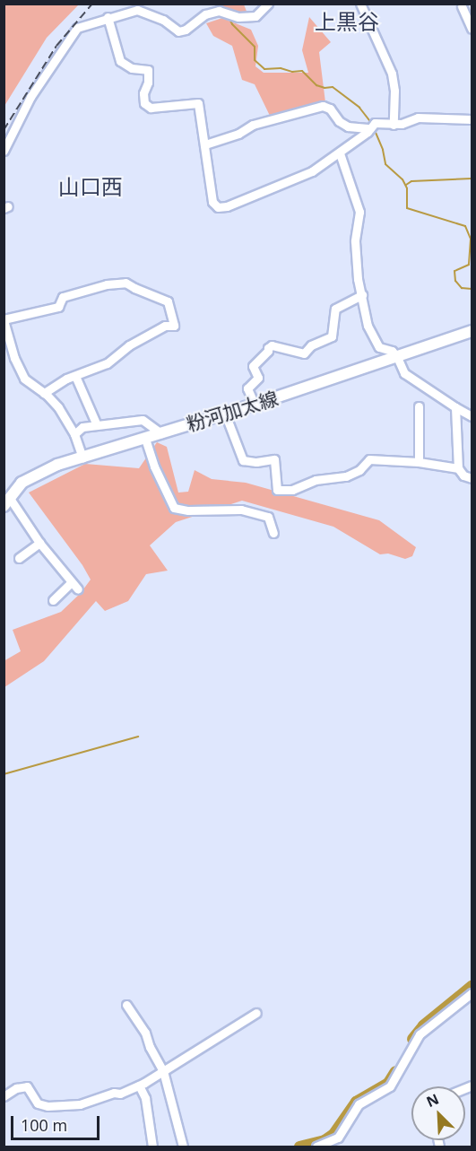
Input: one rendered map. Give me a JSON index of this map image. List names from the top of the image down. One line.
{"streets":{"main road":["粉河加太線"]},"districts":["上黒谷","山口西"],"scale_bar":"100 m","north":"top left"}
